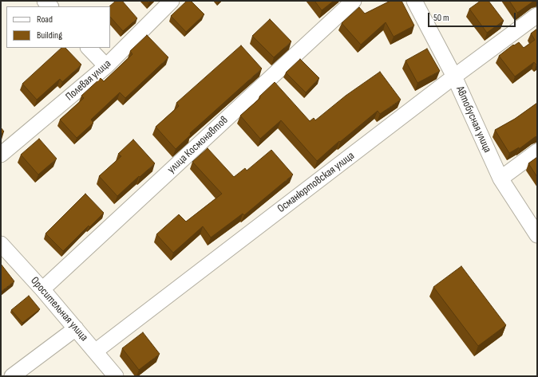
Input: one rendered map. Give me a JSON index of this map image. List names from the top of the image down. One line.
{"streets":{"street":["Полевая улица","Автобусная улица","улица Космонавтов","Османюртовская улица","Оросительная улица"]},"crossings":[["Автобусная улица","Османюртовская улица"],["улица Космонавтов","Оросительная улица"],["Османюртовская улица","Оросительная улица"]],"legend":["Road","Building"],"scale_bar":"50 m"}
